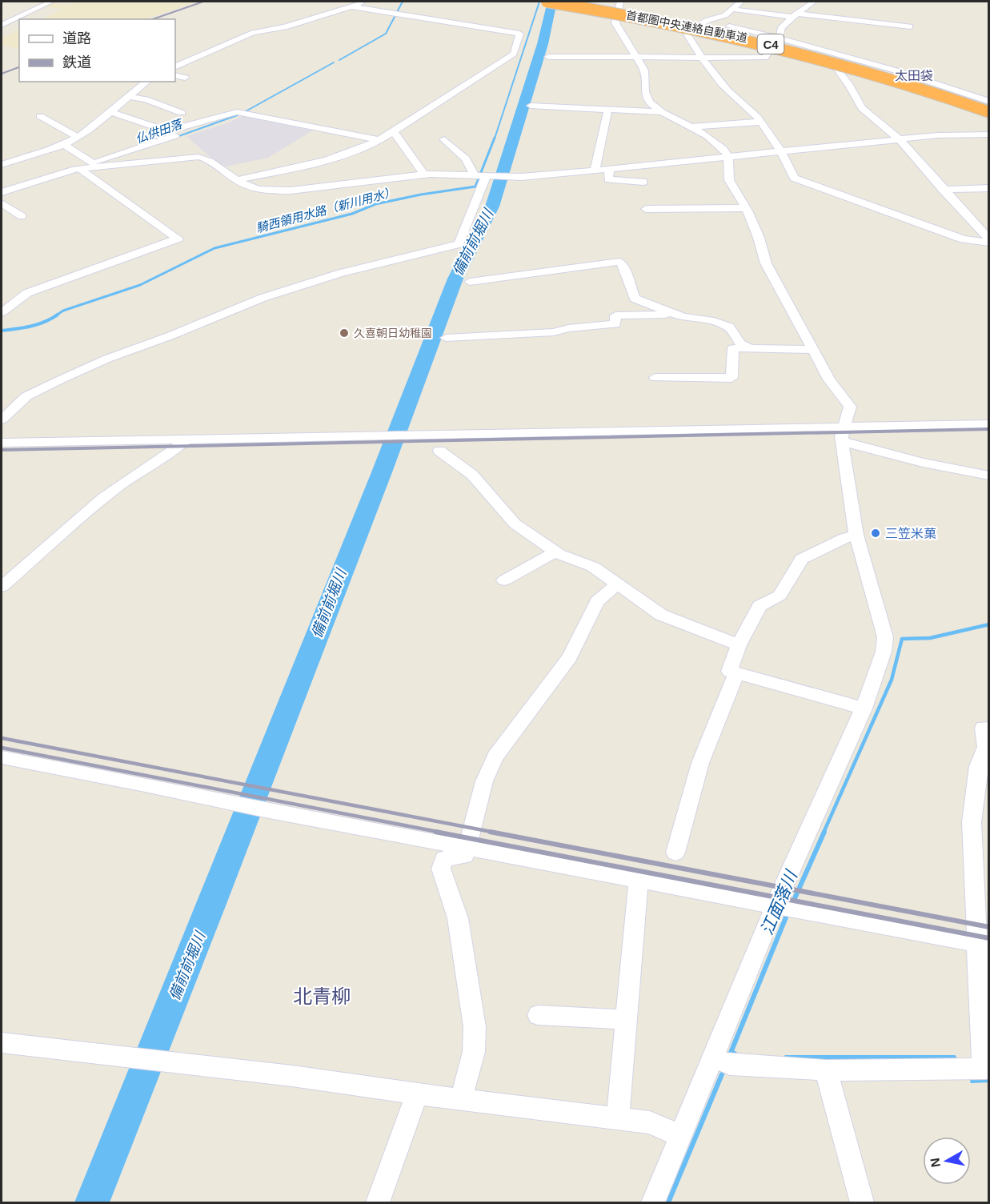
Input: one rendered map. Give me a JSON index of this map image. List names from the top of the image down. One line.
{"streets":{"highway":["首都圏中央連絡自動車道","C4"]},"districts":["太田袋","北青柳"],"water":["仏供田落","騎西領用水路（新川用水）","備前前堀川","江面落川"],"places":["久喜朝日幼稚園","三笠米菓"],"legend":["道路","鉄道"],"north":"left"}
